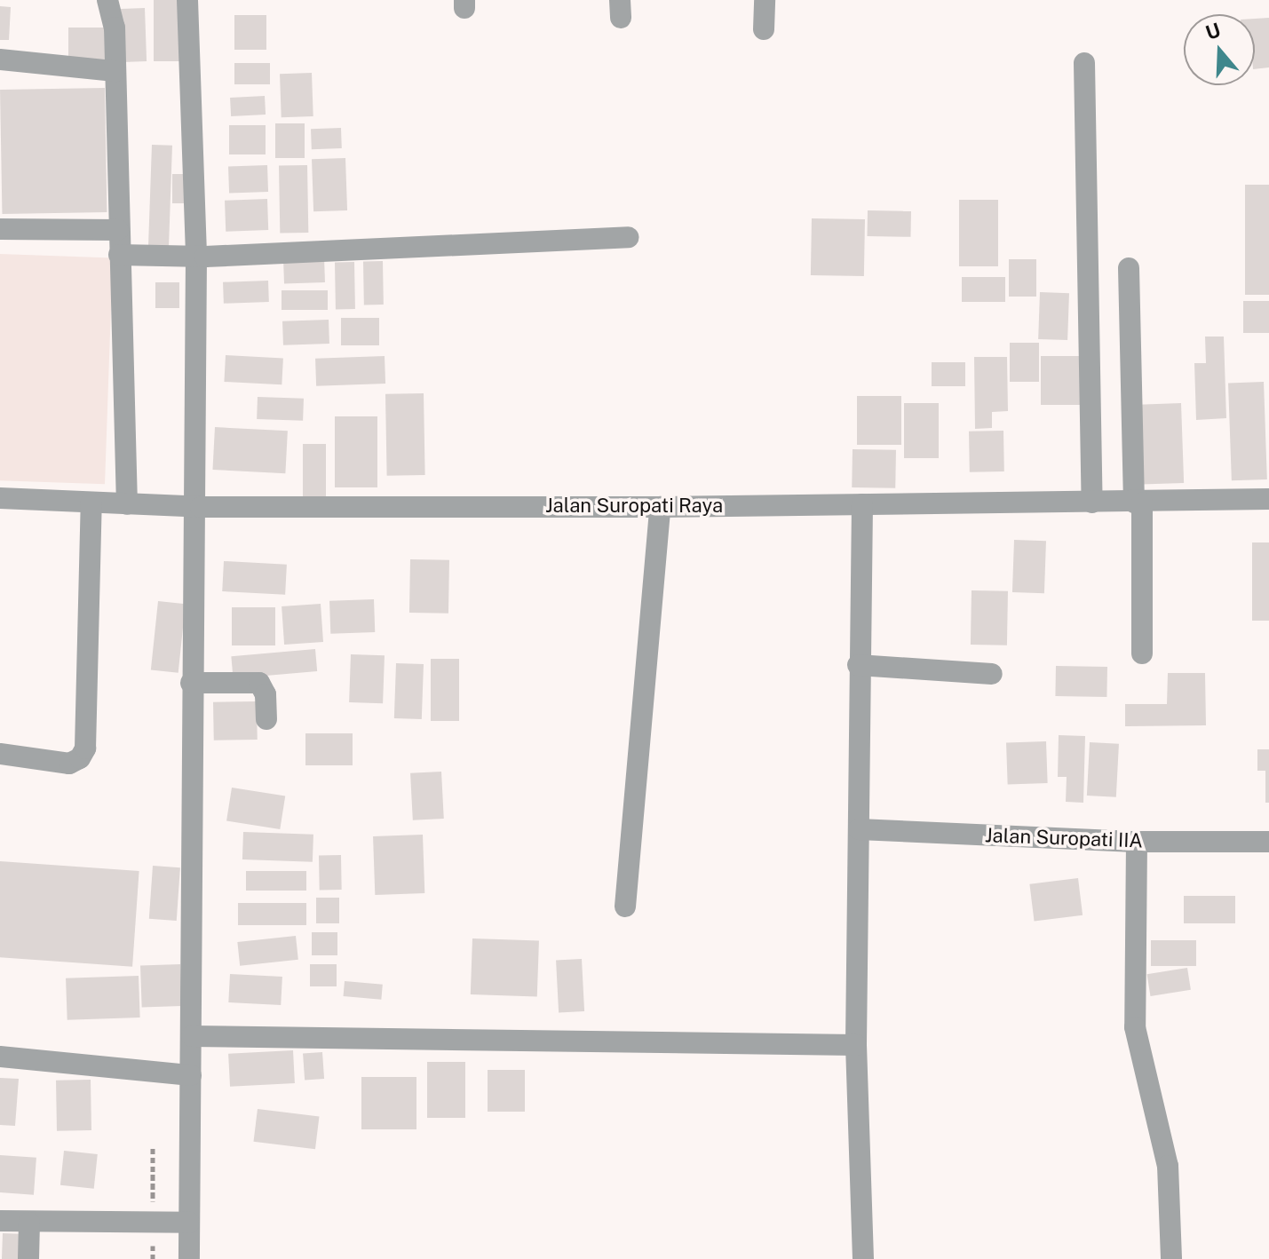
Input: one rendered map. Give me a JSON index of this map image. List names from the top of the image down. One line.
{"streets":{"street":["Jalan Suropati Raya","Jalan Suropati IIA"]},"north":"top"}
